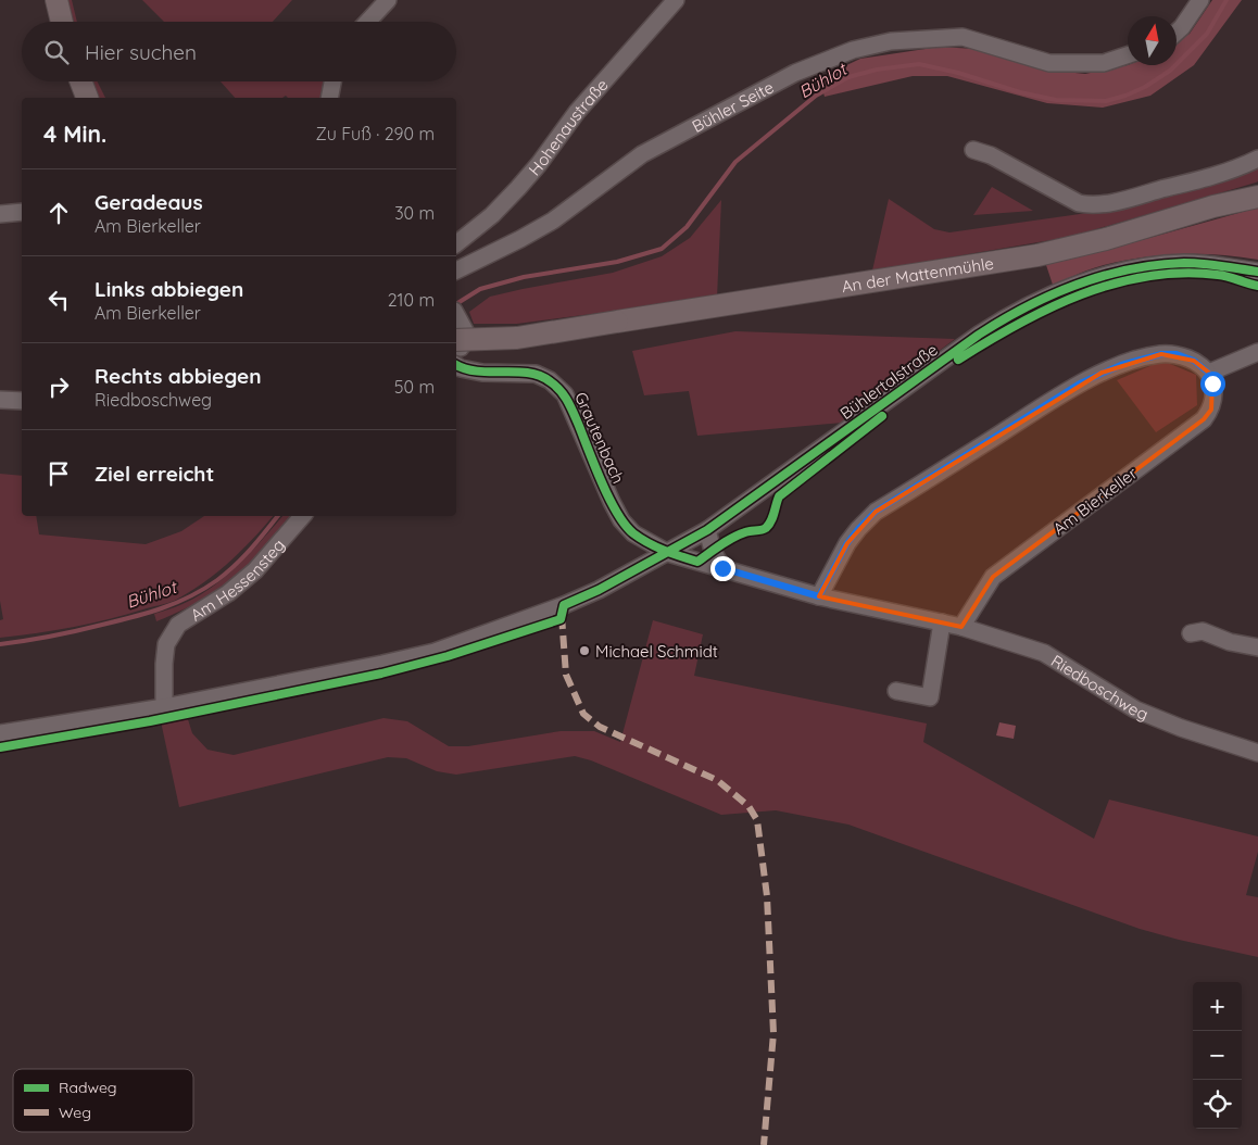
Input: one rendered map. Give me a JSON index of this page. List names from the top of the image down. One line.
{"streets":{"main road":["An der Mattenmühle"],"street":["Bühler Seite","Hohenaustraße","Bühlertalstraße","Grautenbach","Am Bierkeller","Am Hessensteg","Riedboschweg"]},"crossings":[["Bühlertalstraße","Grautenbach"],["Bühlertalstraße","Am Hessensteg"],["Bühlertalstraße","Riedboschweg"],["Grautenbach","Riedboschweg"],["Am Bierkeller","Riedboschweg"]],"water":["Bühlot"],"places":["Michael Schmidt"],"legend":["Radweg","Weg"],"north":"top","page":{"search":"Hier suchen","heading":["4 Min.","Zu Fuß · 290 m"],"list":[["Geradeaus","Am Bierkeller","30 m"],["Links abbiegen","Am Bierkeller","210 m"],["Rechts abbiegen","Riedboschweg","50 m"],"Ziel erreicht"],"map_buttons":["+","−"]}}
